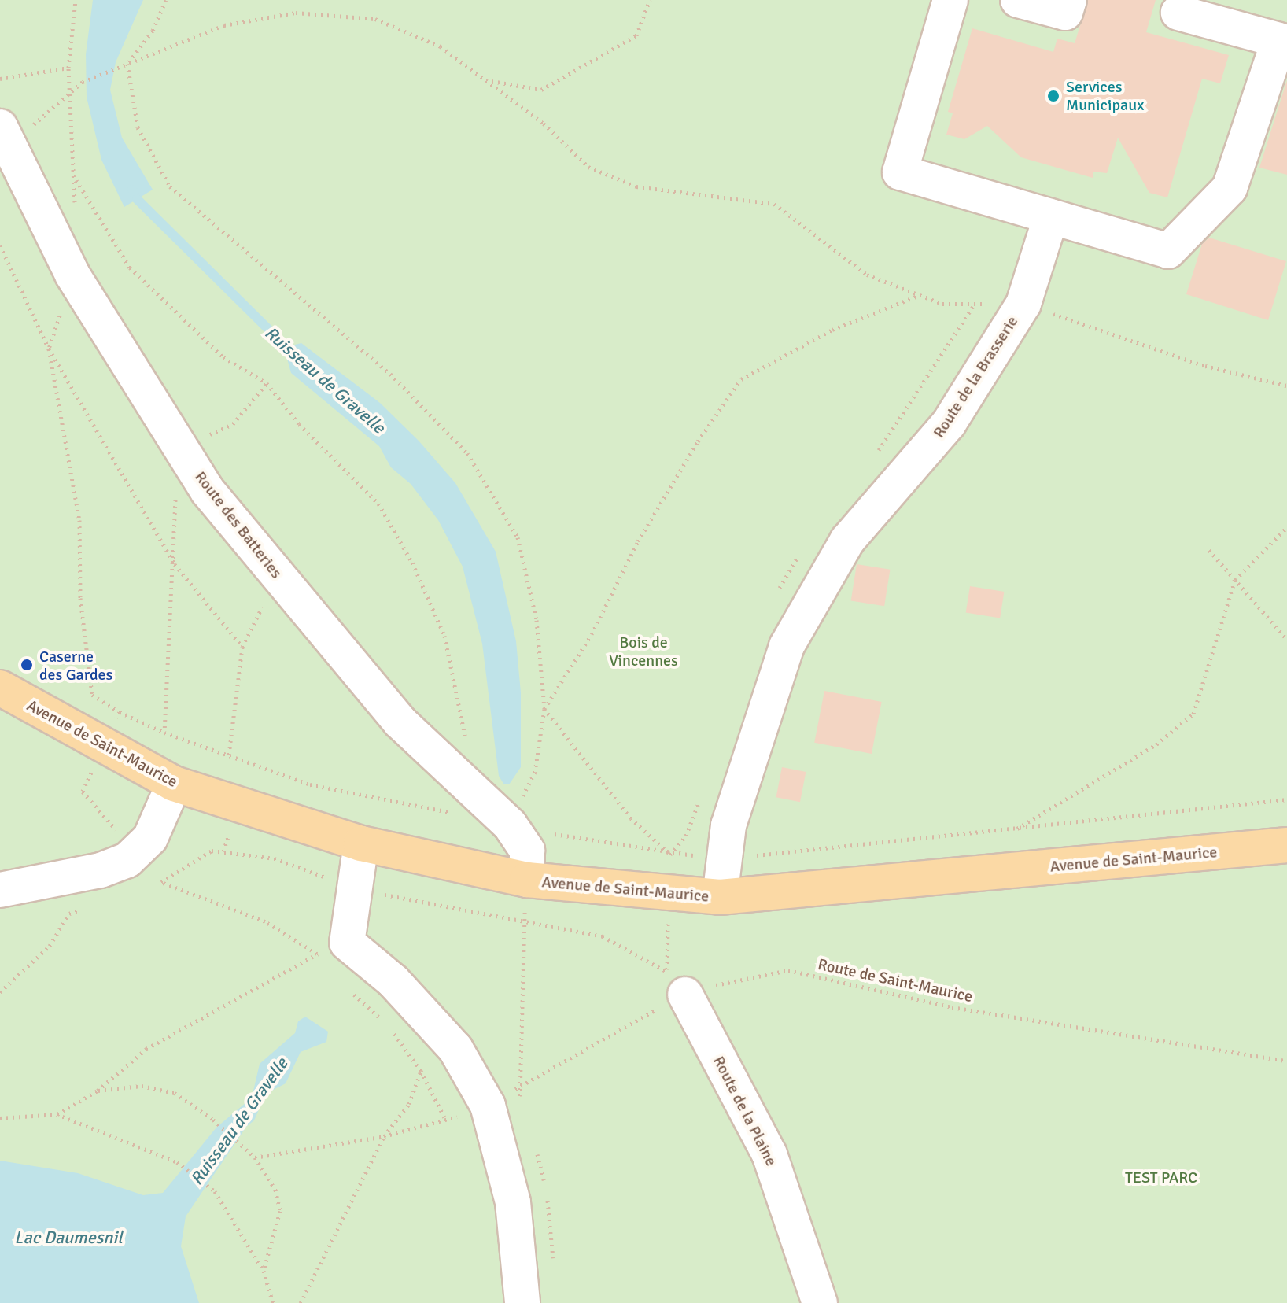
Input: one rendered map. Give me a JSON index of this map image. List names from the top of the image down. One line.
{"streets":{"main road":["Avenue de Saint-Maurice"],"street":["Route de la Brasserie","Route des Batteries","Route de la Plaine"],"path":["Route de Saint-Maurice"]},"crossings":[["Route de la Brasserie","Avenue de Saint-Maurice"],["Route des Batteries","Avenue de Saint-Maurice"],["Route de Saint-Maurice","Route de la Plaine"]],"water":["Ruisseau de Gravelle","Lac Daumesnil"],"parks":["Bois de Vincennes","TEST PARC"],"places":["Services Municipaux","Caserne des Gardes"]}
